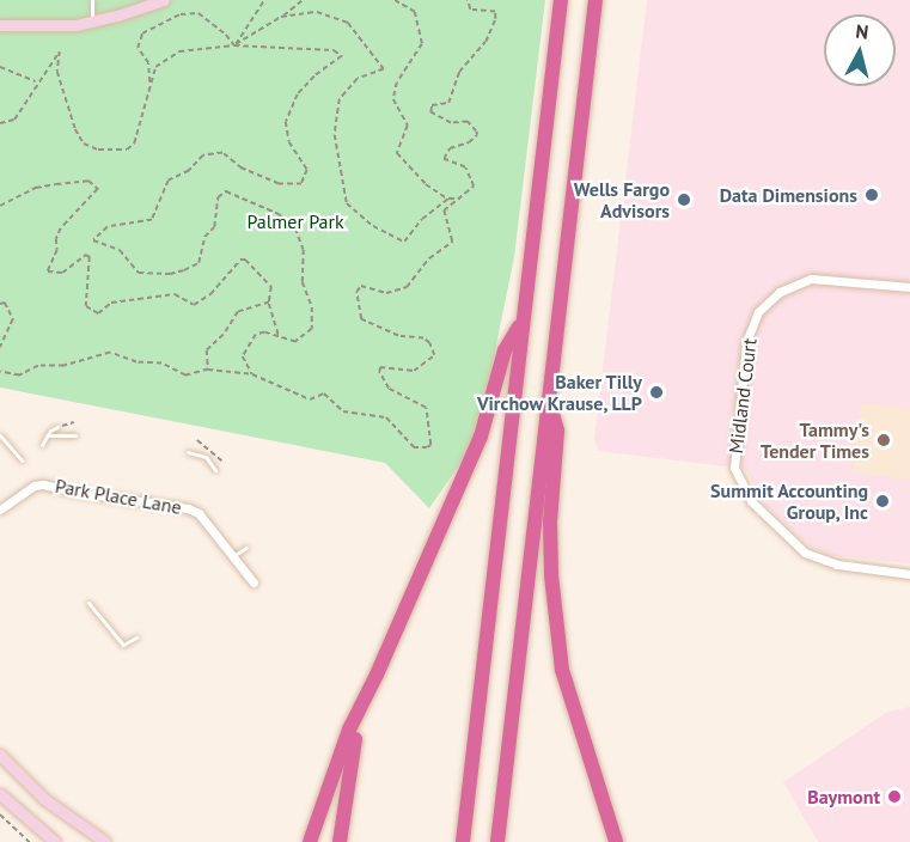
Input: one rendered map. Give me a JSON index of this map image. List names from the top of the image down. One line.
{"streets":{"street":["Midland Court","Park Place Lane"]},"parks":["Palmer Park"],"places":["Data Dimensions","Wells Fargo Advisors","Baker Tilly Virchow Krause, LLP","Tammy's Tender Times","Summit Accounting Group, Inc","Baymont"],"north":"top"}
